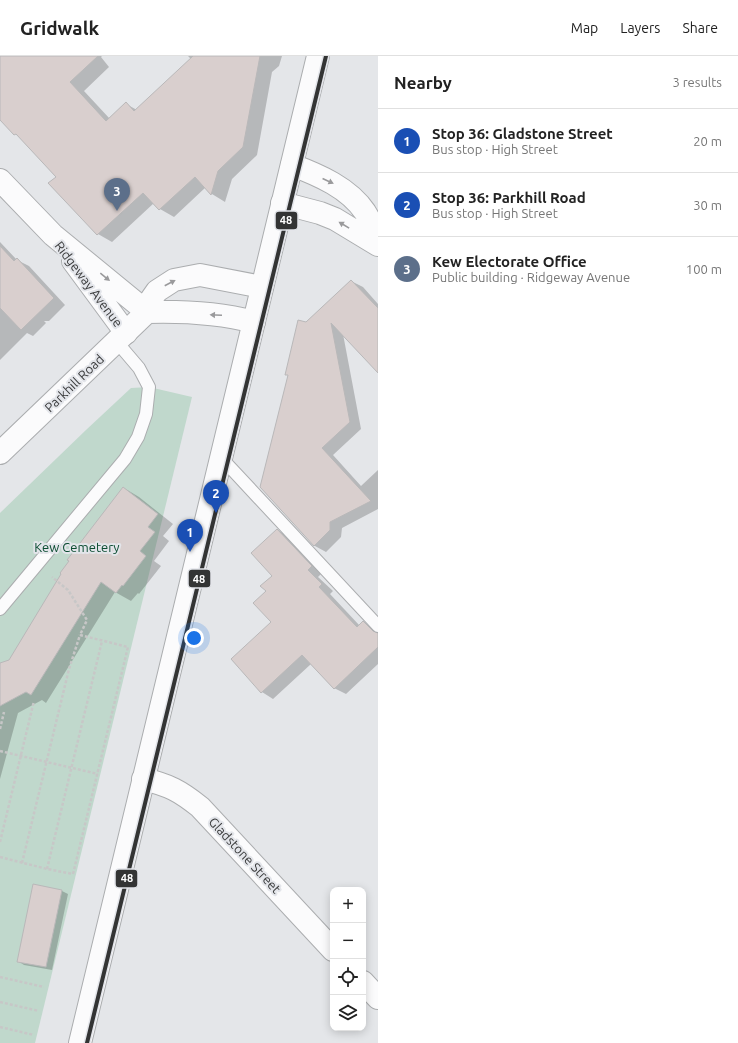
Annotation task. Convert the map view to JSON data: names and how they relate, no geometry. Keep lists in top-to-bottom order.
{
  "streets": {
    "street": ["Ridgeway Avenue", "Parkhill Road", "Gladstone Street"]
  },
  "crossings": [
    ["Ridgeway Avenue", "Parkhill Road"]
  ],
  "parks": ["Kew Cemetery"],
  "lines": ["transit line 48"],
  "page": {
    "header": "Gridwalk",
    "nav": ["Map", "Layers", "Share"],
    "heading": ["Nearby", "3 results"],
    "list": [
      {
        "mark": "1",
        "name": "Stop 36: Gladstone Street",
        "note": "Bus stop · High Street",
        "value": "20 m"
      },
      {
        "mark": "2",
        "name": "Stop 36: Parkhill Road",
        "note": "Bus stop · High Street",
        "value": "30 m"
      },
      {
        "mark": "3",
        "name": "Kew Electorate Office",
        "note": "Public building · Ridgeway Avenue",
        "value": "100 m"
      }
    ],
    "pins": ["3", "2", "1"],
    "map_buttons": ["+", "−"]
  }
}
